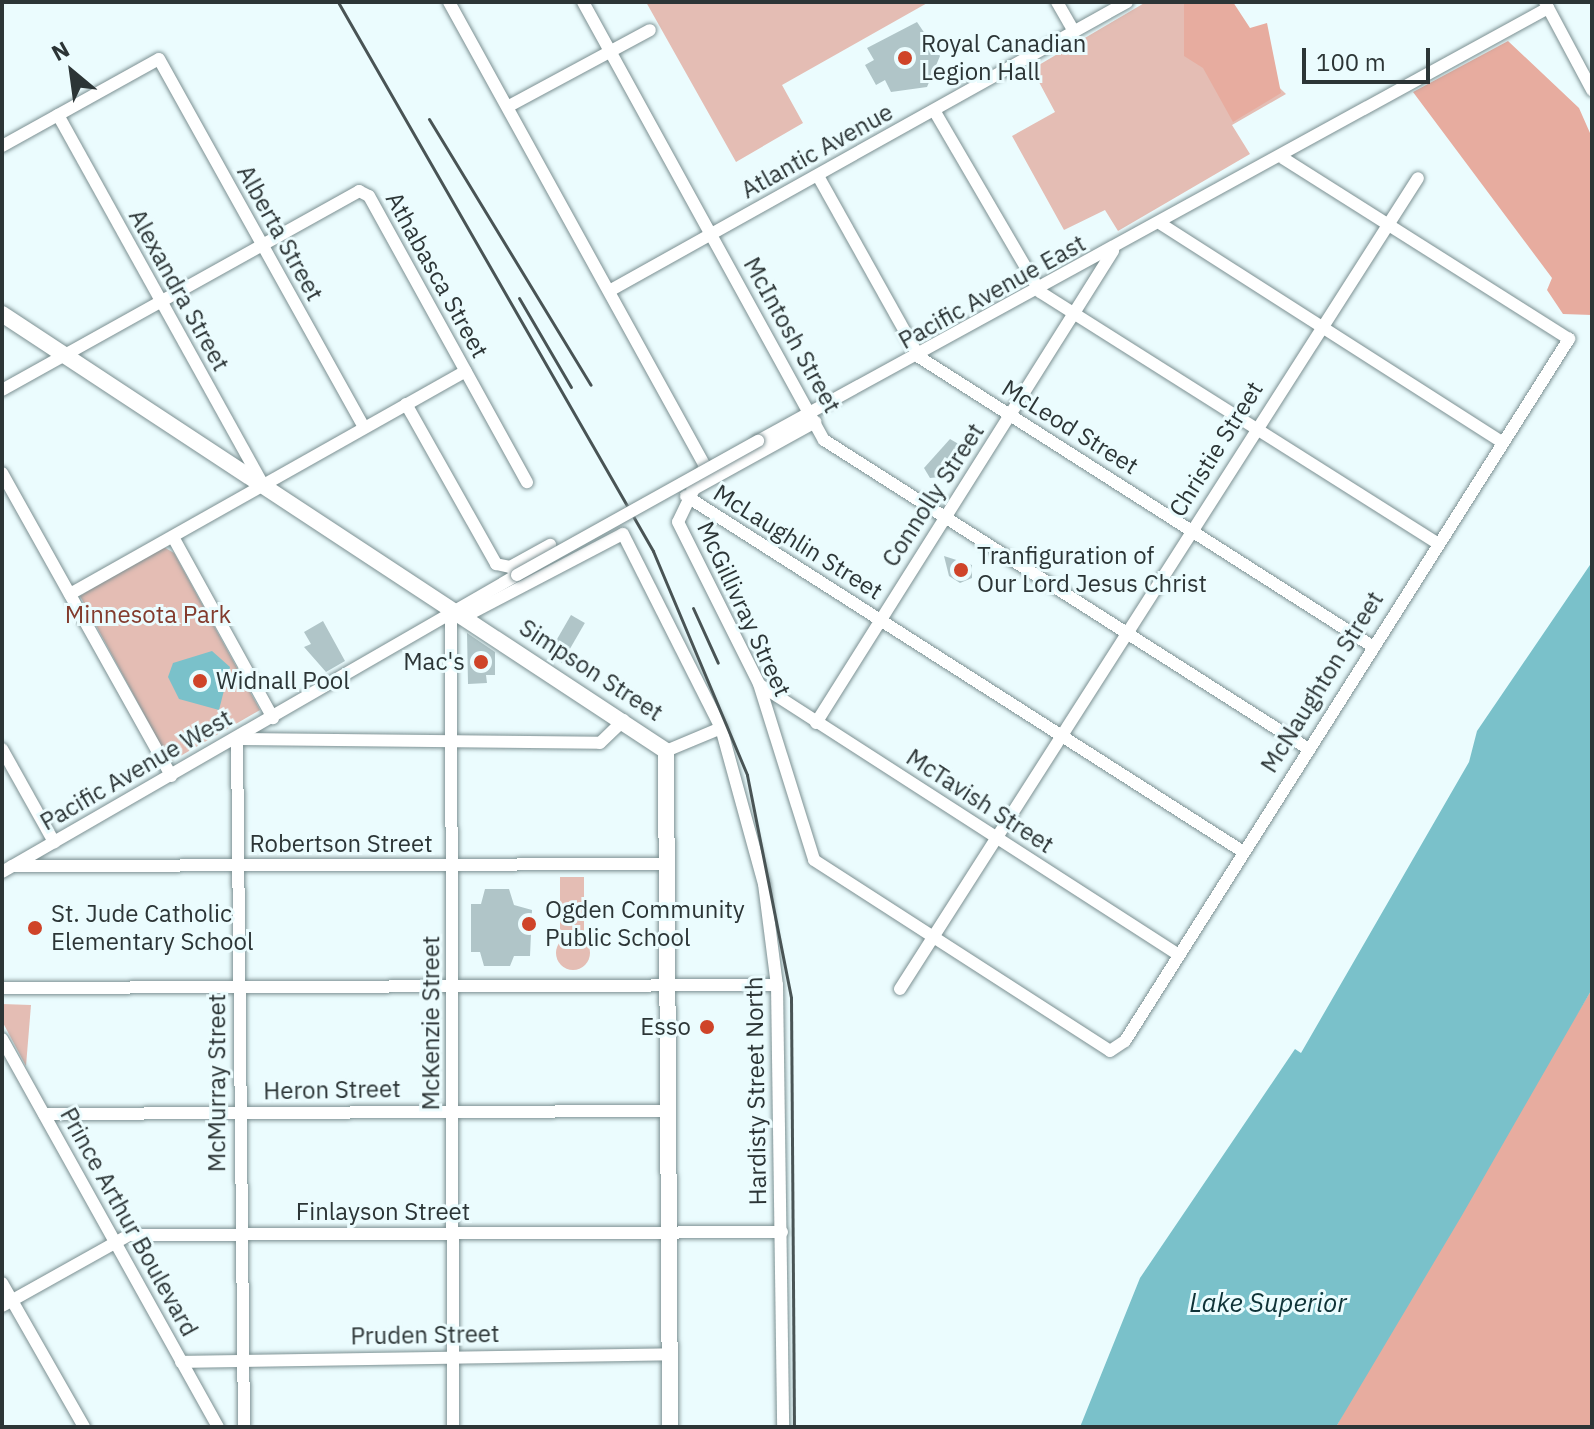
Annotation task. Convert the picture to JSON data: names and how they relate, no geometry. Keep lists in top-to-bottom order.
{
  "streets": {
    "main road": ["Simpson Street"],
    "street": [
      "Atlantic Avenue",
      "Alberta Street",
      "Athabasca Street",
      "Alexandra Street",
      "Pacific Avenue East",
      "McIntosh Street",
      "McLeod Street",
      "Christie Street",
      "Connolly Street",
      "McLaughlin Street",
      "McGillivray Street",
      "McNaughton Street",
      "Pacific Avenue West",
      "McTavish Street",
      "Robertson Street",
      "McKenzie Street",
      "McMurray Street",
      "Heron Street",
      "Hardisty Street North",
      "Finlayson Street",
      "Prince Arthur Boulevard",
      "Pruden Street"
    ]
  },
  "crossings": [
    ["Atlantic Avenue", "McIntosh Street"],
    ["Atlantic Avenue", "McLeod Street"],
    ["Atlantic Avenue", "McLaughlin Street"],
    ["Alberta Street", "Athabasca Street"],
    ["Alberta Street", "Alexandra Street"],
    ["Alexandra Street", "Simpson Street"],
    ["Pacific Avenue East", "McIntosh Street"],
    ["Pacific Avenue East", "McLeod Street"],
    ["Pacific Avenue East", "Connolly Street"],
    ["Pacific Avenue East", "Simpson Street"],
    ["Pacific Avenue East", "Pacific Avenue West"],
    ["Pacific Avenue East", "McKenzie Street"],
    ["Pacific Avenue East", "Hardisty Street North"],
    ["McIntosh Street", "Christie Street"],
    ["McIntosh Street", "Connolly Street"],
    ["McIntosh Street", "McNaughton Street"],
    ["McLeod Street", "Christie Street"],
    ["McLeod Street", "Connolly Street"],
    ["McLeod Street", "McNaughton Street"],
    ["Christie Street", "McLaughlin Street"],
    ["Christie Street", "McGillivray Street"],
    ["Christie Street", "McNaughton Street"],
    ["Christie Street", "McTavish Street"],
    ["Connolly Street", "McLaughlin Street"],
    ["Connolly Street", "McTavish Street"],
    ["McLaughlin Street", "McGillivray Street"],
    ["McLaughlin Street", "McNaughton Street"],
    ["McGillivray Street", "McNaughton Street"],
    ["McGillivray Street", "McTavish Street"],
    ["Simpson Street", "Pacific Avenue West"],
    ["Simpson Street", "Robertson Street"],
    ["Simpson Street", "McKenzie Street"],
    ["Simpson Street", "Heron Street"],
    ["Simpson Street", "Hardisty Street North"],
    ["Simpson Street", "Finlayson Street"],
    ["Simpson Street", "Pruden Street"],
    ["McNaughton Street", "McTavish Street"],
    ["Pacific Avenue West", "Robertson Street"],
    ["Pacific Avenue West", "McKenzie Street"],
    ["Pacific Avenue West", "McMurray Street"],
    ["Pacific Avenue West", "Hardisty Street North"],
    ["Robertson Street", "McKenzie Street"],
    ["Robertson Street", "McMurray Street"],
    ["McKenzie Street", "Heron Street"],
    ["McKenzie Street", "Hardisty Street North"],
    ["McKenzie Street", "Finlayson Street"],
    ["McKenzie Street", "Pruden Street"],
    ["McMurray Street", "Heron Street"],
    ["McMurray Street", "Finlayson Street"],
    ["McMurray Street", "Pruden Street"],
    ["Heron Street", "Prince Arthur Boulevard"],
    ["Hardisty Street North", "Finlayson Street"],
    ["Finlayson Street", "Prince Arthur Boulevard"],
    ["Prince Arthur Boulevard", "Pruden Street"]
  ],
  "water": ["Lake Superior"],
  "parks": ["Minnesota Park"],
  "places": [
    "Royal Canadian Legion Hall",
    "Tranfiguration of Our Lord Jesus Christ",
    "Mac's",
    "Widnall Pool",
    "Ogden Community Public School",
    "St. Jude Catholic Elementary School",
    "Esso"
  ],
  "scale_bar": "100 m",
  "north": "top left"
}
